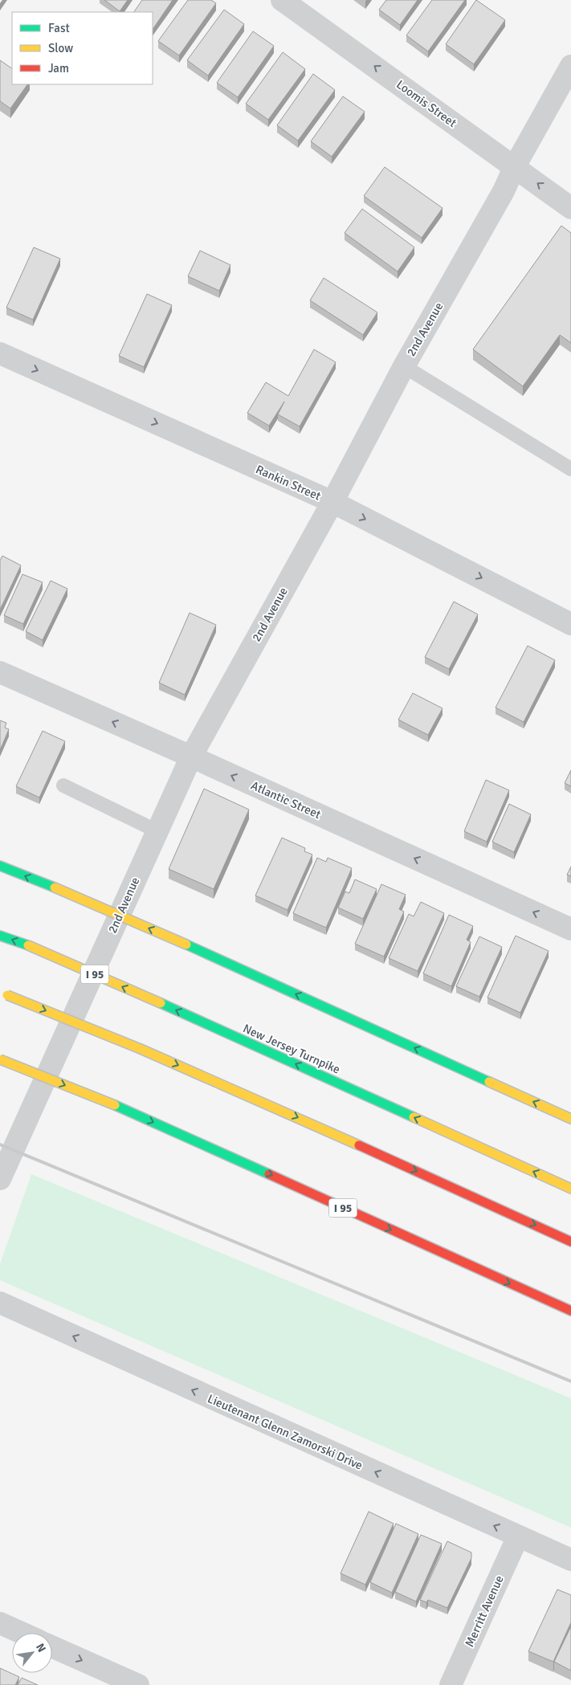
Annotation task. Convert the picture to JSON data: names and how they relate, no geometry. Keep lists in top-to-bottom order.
{
  "streets": {
    "highway": ["I 95", "New Jersey Turnpike"],
    "street": [
      "Loomis Street",
      "2nd Avenue",
      "Rankin Street",
      "Atlantic Street",
      "Lieutenant Glenn Zamorski Drive",
      "Merritt Avenue"
    ]
  },
  "crossings": [
    ["Loomis Street", "2nd Avenue"],
    ["2nd Avenue", "Rankin Street"],
    ["2nd Avenue", "Atlantic Street"],
    ["Lieutenant Glenn Zamorski Drive", "Merritt Avenue"]
  ],
  "one_way": [
    "Loomis Street",
    "Rankin Street",
    "Atlantic Street",
    "Lieutenant Glenn Zamorski Drive"
  ],
  "legend": ["Fast", "Slow", "Jam"],
  "north": "top right"
}
